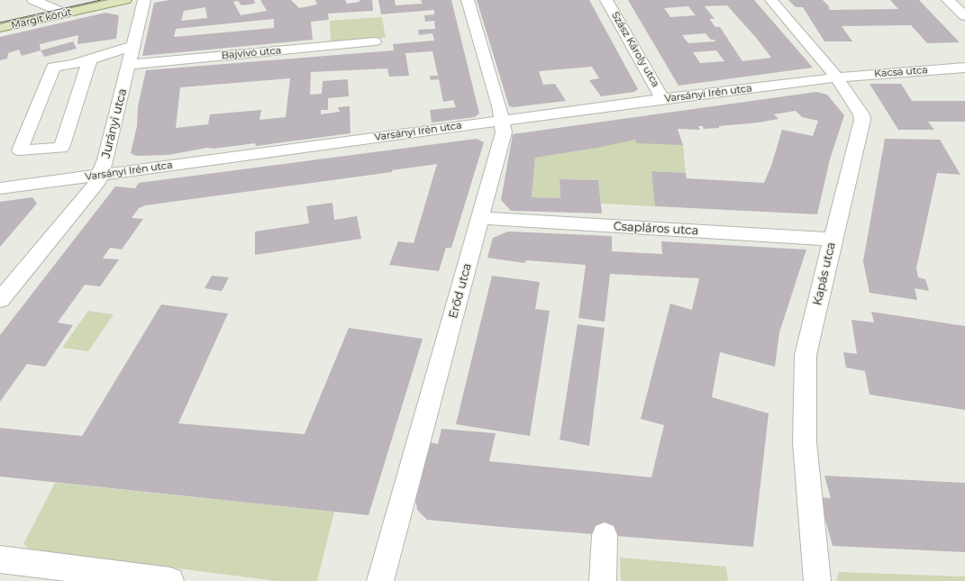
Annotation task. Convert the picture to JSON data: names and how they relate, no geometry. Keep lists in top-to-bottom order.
{
  "streets": {
    "main road": ["Margit körút"],
    "street": [
      "Szász Károly utca",
      "Bajvívó utca",
      "Kacsa utca",
      "Varsányi Irén utca",
      "Jurányi utca",
      "Csapláros utca",
      "Kapás utca",
      "Erőd utca"
    ]
  },
  "crossings": [
    ["Szász Károly utca", "Varsányi Irén utca"],
    ["Bajvívó utca", "Jurányi utca"],
    ["Kacsa utca", "Varsányi Irén utca"],
    ["Kacsa utca", "Kapás utca"],
    ["Varsányi Irén utca", "Jurányi utca"],
    ["Varsányi Irén utca", "Kapás utca"],
    ["Varsányi Irén utca", "Erőd utca"],
    ["Csapláros utca", "Kapás utca"],
    ["Csapláros utca", "Erőd utca"]
  ]
}
